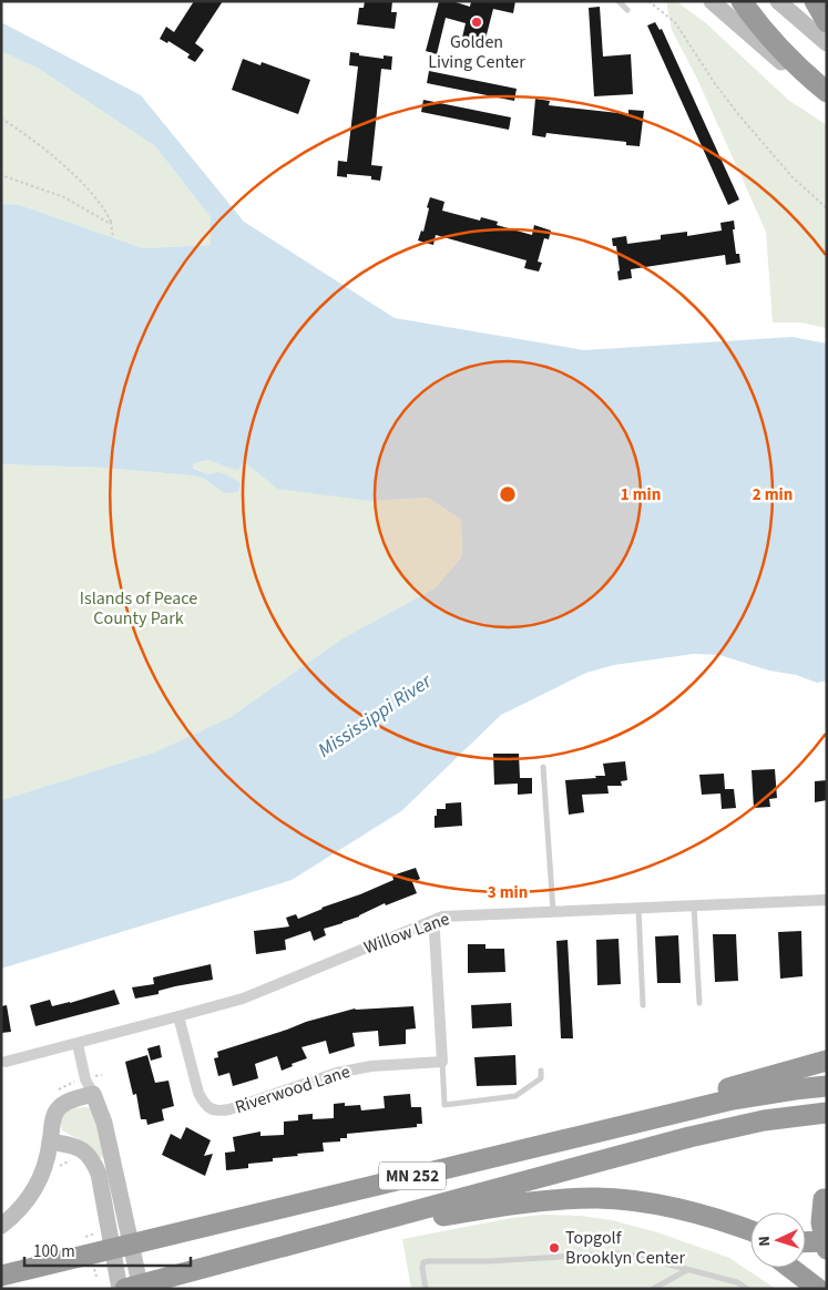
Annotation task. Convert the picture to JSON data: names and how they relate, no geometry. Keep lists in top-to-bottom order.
{
  "streets": {
    "highway": ["MN 252"],
    "street": ["Willow Lane", "Riverwood Lane"]
  },
  "crossings": [
    ["Willow Lane", "Riverwood Lane"]
  ],
  "water": ["Mississippi River"],
  "parks": ["Islands of Peace County Park"],
  "places": ["Golden Living Center", "Topgolf Brooklyn Center"],
  "scale_bar": "100 m",
  "north": "left",
  "rings": ["1 min", "2 min", "3 min"]
}
